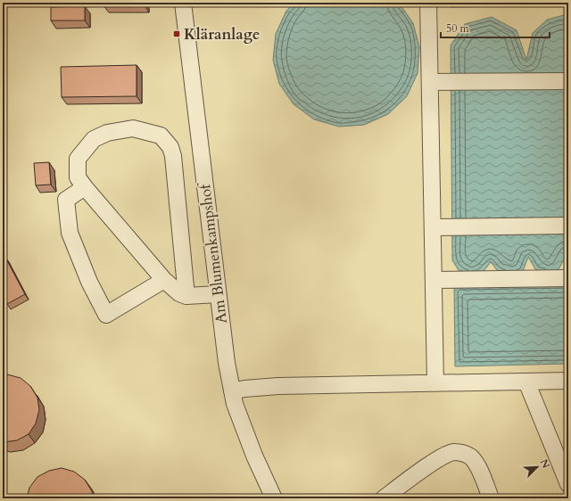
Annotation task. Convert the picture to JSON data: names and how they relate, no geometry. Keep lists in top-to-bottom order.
{
  "streets": {
    "street": ["Am Blumenkampshof"]
  },
  "places": {
    "transit": ["Kläranlage"]
  },
  "scale_bar": "50 m",
  "north": "top right"
}
